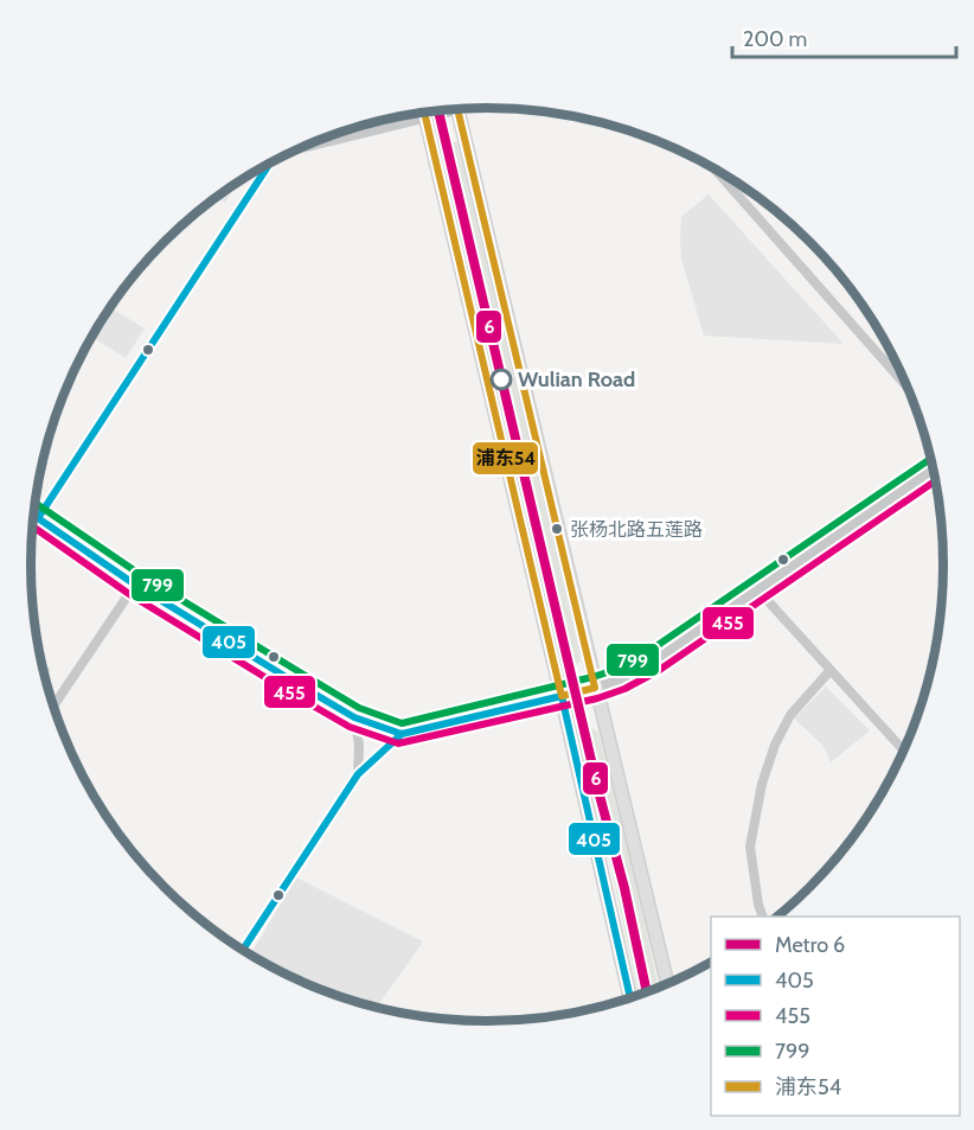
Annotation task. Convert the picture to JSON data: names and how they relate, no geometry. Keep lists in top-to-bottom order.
{
  "places": ["Wulian Road", "张杨北路五莲路"],
  "lines": [
    "transit line 浦东54",
    "metro line 6",
    "transit line 405",
    "transit line 799",
    "transit line 455"
  ],
  "legend": [
    "Metro 6",
    "405",
    "455",
    "799",
    "浦东54"
  ],
  "scale_bar": "200 m"
}
